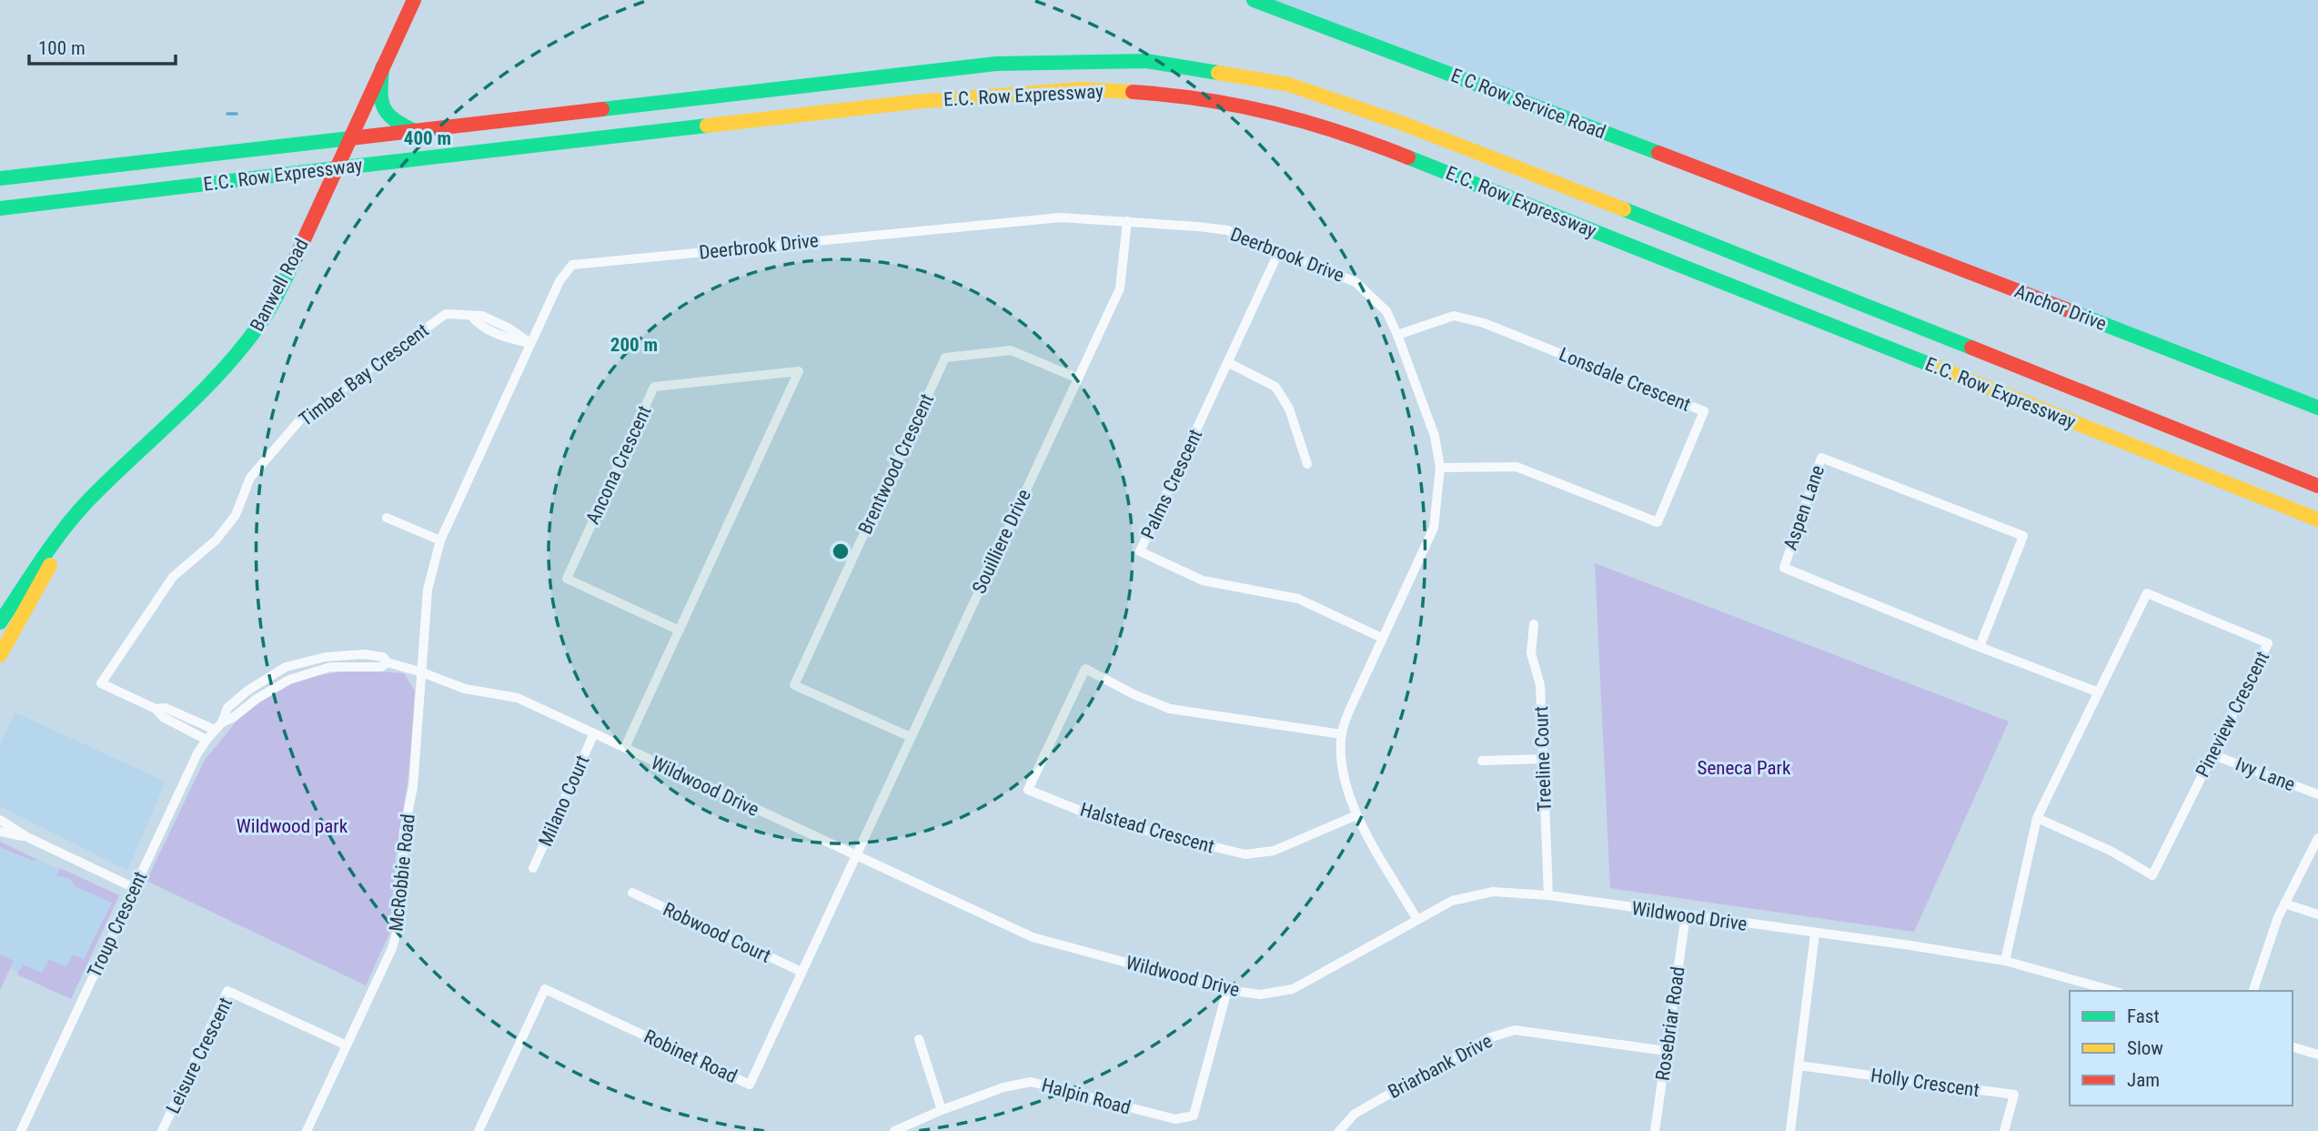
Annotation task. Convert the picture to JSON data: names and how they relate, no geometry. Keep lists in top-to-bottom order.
{
  "streets": {
    "main road": [
      "E.C. Row Expressway",
      "E C Row Service Road",
      "Banwell Road",
      "Anchor Drive"
    ],
    "street": [
      "Deerbrook Drive",
      "Timber Bay Crescent",
      "Lonsdale Crescent",
      "Brentwood Crescent",
      "Ancona Crescent",
      "Palms Crescent",
      "Aspen Lane",
      "Souilliere Drive",
      "Pineview Crescent",
      "Treeline Court",
      "Ivy Lane",
      "Wildwood Drive",
      "Milano Court",
      "Halstead Crescent",
      "McRobbie Road",
      "Troup Crescent",
      "Robwood Court",
      "Rosebriar Road",
      "Leisure Crescent",
      "Robinet Road",
      "Briarbank Drive",
      "Holly Crescent",
      "Halpin Road"
    ]
  },
  "crossings": [
    ["E.C. Row Expressway", "Banwell Road"],
    ["E C Row Service Road", "Anchor Drive"],
    ["Deerbrook Drive", "Timber Bay Crescent"],
    ["Deerbrook Drive", "Lonsdale Crescent"],
    ["Deerbrook Drive", "Palms Crescent"],
    ["Deerbrook Drive", "Souilliere Drive"],
    ["Deerbrook Drive", "Wildwood Drive"],
    ["Deerbrook Drive", "Halstead Crescent"],
    ["Timber Bay Crescent", "Troup Crescent"],
    ["Brentwood Crescent", "Souilliere Drive"],
    ["Ancona Crescent", "Wildwood Drive"],
    ["Aspen Lane", "Pineview Crescent"],
    ["Souilliere Drive", "Wildwood Drive"],
    ["Souilliere Drive", "Robinet Road"],
    ["Pineview Crescent", "Ivy Lane"],
    ["Pineview Crescent", "Wildwood Drive"],
    ["Treeline Court", "Wildwood Drive"],
    ["Wildwood Drive", "Milano Court"],
    ["Wildwood Drive", "McRobbie Road"],
    ["Wildwood Drive", "Troup Crescent"],
    ["Wildwood Drive", "Rosebriar Road"],
    ["Wildwood Drive", "Robinet Road"],
    ["Wildwood Drive", "Halpin Road"],
    ["McRobbie Road", "Leisure Crescent"],
    ["Robwood Court", "Robinet Road"],
    ["Rosebriar Road", "Briarbank Drive"]
  ],
  "parks": ["Seneca Park", "Wildwood park"],
  "legend": ["Fast", "Slow", "Jam"],
  "scale_bar": "100 m",
  "rings": ["400 m", "200 m"]
}
